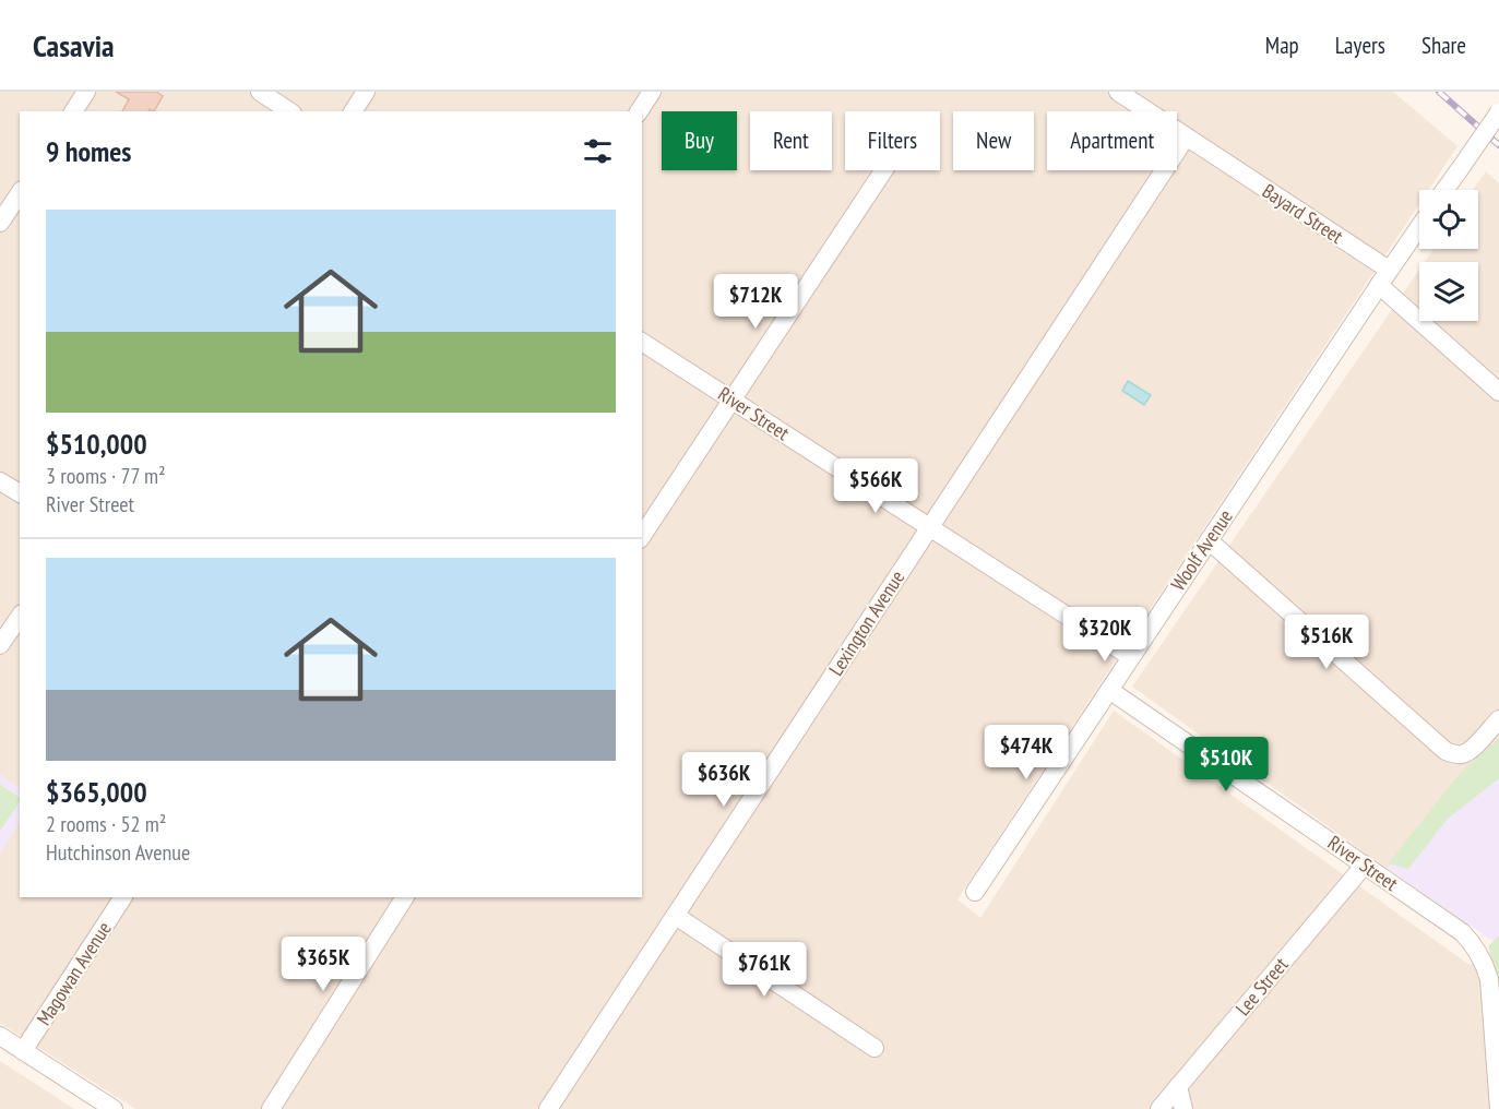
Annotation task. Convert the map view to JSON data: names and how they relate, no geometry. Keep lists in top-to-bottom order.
{
  "streets": {
    "street": [
      "Bayard Street",
      "River Street",
      "Woolf Avenue",
      "Lexington Avenue",
      "Magowan Avenue",
      "Lee Street"
    ]
  },
  "crossings": [
    ["Bayard Street", "Woolf Avenue"],
    ["Bayard Street", "Lexington Avenue"],
    ["River Street", "Woolf Avenue"],
    ["River Street", "Lexington Avenue"],
    ["River Street", "Lee Street"]
  ],
  "page": {
    "header": "Casavia",
    "nav": ["Map", "Layers", "Share"],
    "chip": [
      "Buy",
      "Rent",
      "Filters",
      "New",
      "Apartment"
    ],
    "heading": "9 homes",
    "list": [
      {
        "name": "$510,000",
        "note": "3 rooms · 77 m² · River Street"
      },
      {
        "name": "$365,000",
        "note": "2 rooms · 52 m² · Hutchinson Avenue"
      }
    ],
    "price": [
      "$712K",
      "$566K",
      "$320K",
      "$516K",
      "$474K",
      "$510K",
      "$636K",
      "$365K",
      "$761K"
    ]
  }
}
